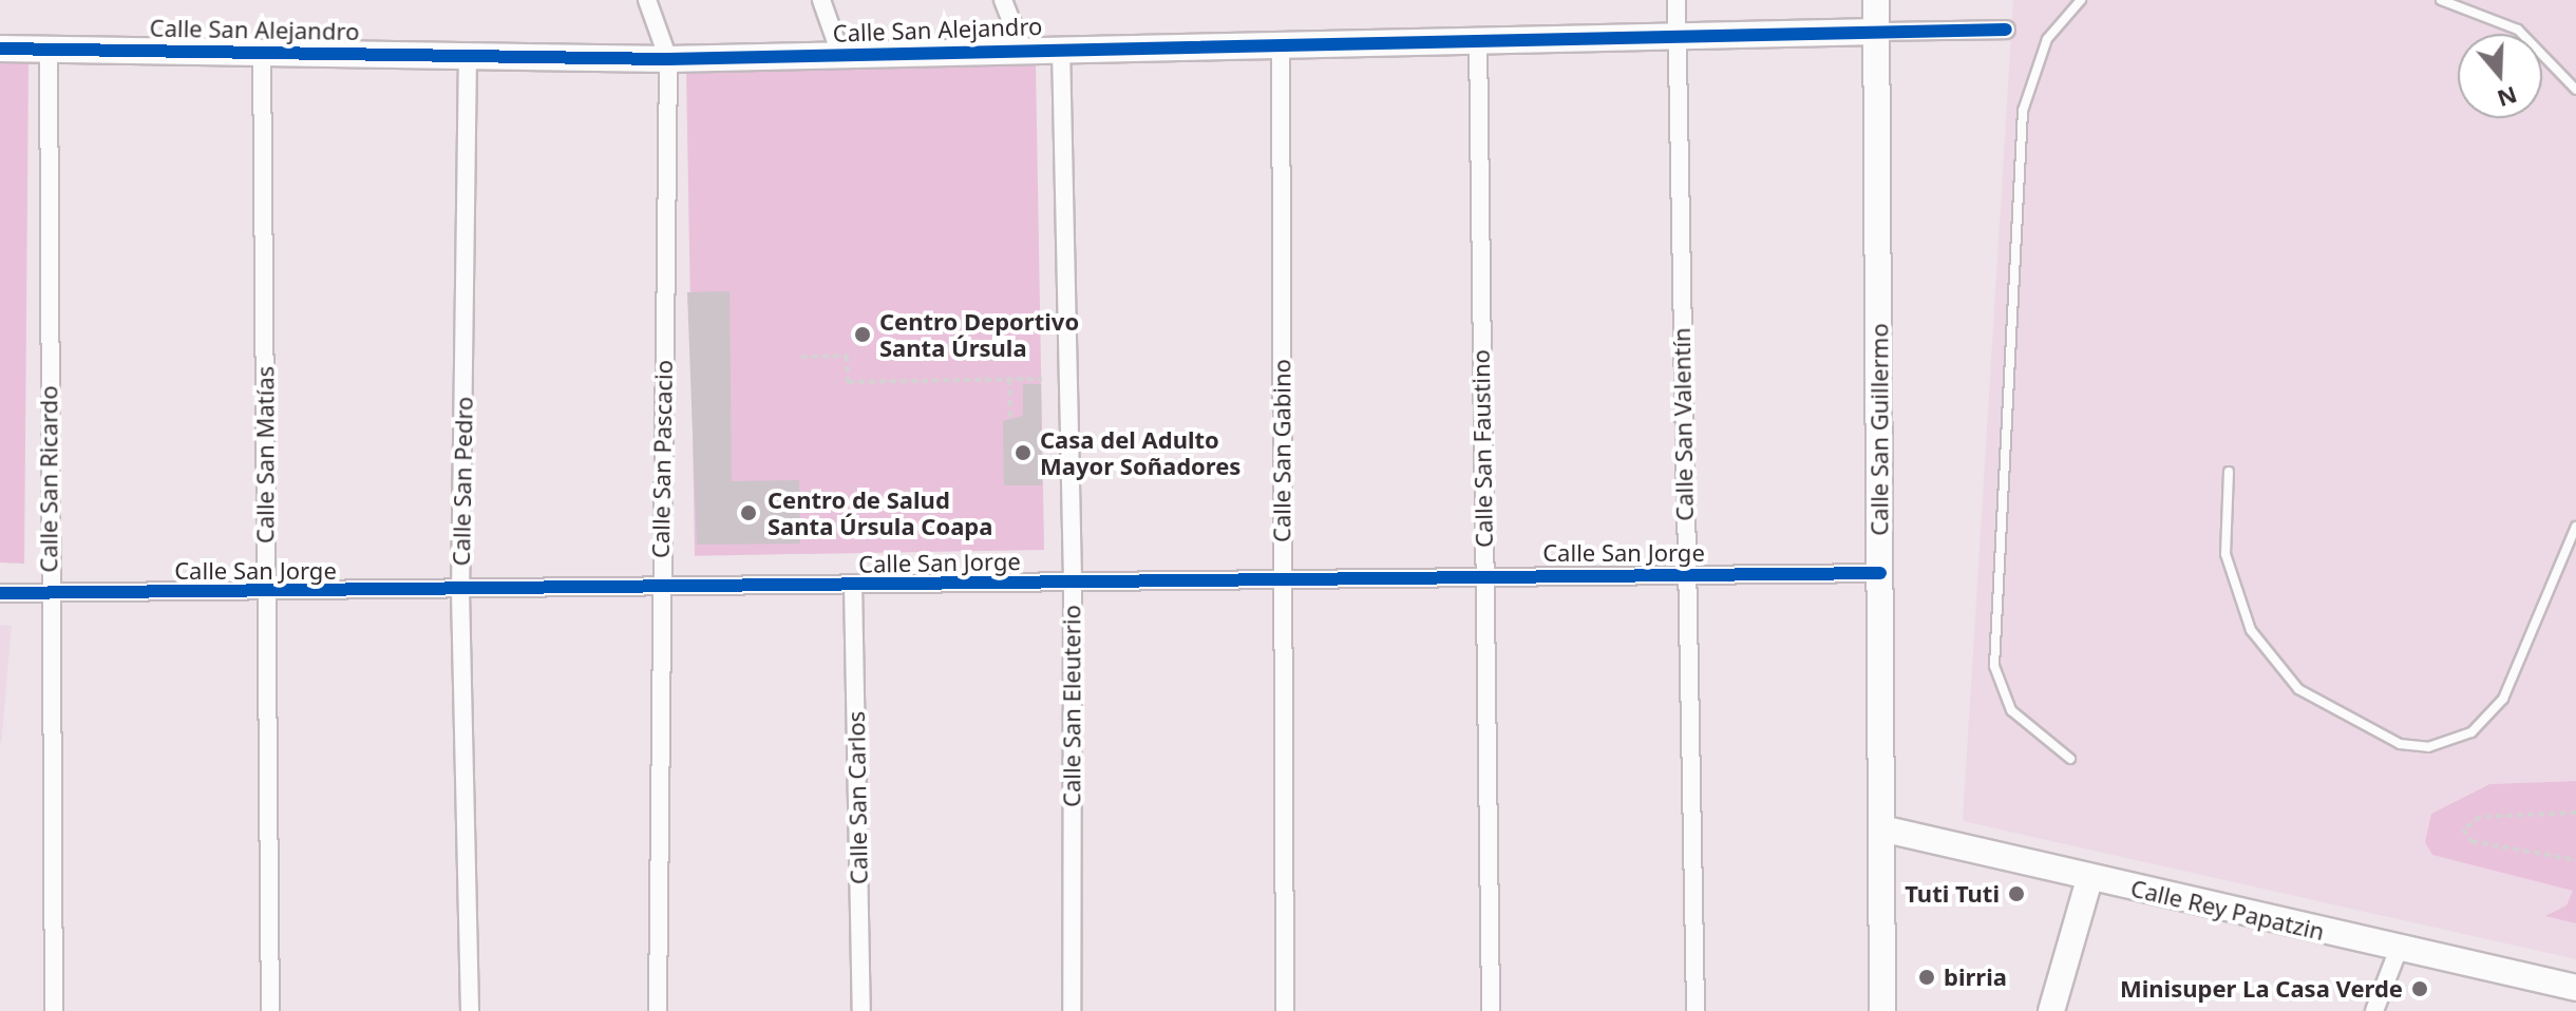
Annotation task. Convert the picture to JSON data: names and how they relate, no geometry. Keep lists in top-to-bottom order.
{
  "streets": {
    "street": [
      "Calle San Alejandro",
      "Calle San Valentín",
      "Calle San Guillermo",
      "Calle San Faustino",
      "Calle San Gabino",
      "Calle San Matías",
      "Calle San Pascacio",
      "Calle San Ricardo",
      "Calle San Pedro",
      "Calle San Jorge",
      "Calle San Eleuterio",
      "Calle San Carlos",
      "Calle Rey Papatzin"
    ]
  },
  "crossings": [
    ["Calle San Alejandro", "Calle San Valentín"],
    ["Calle San Alejandro", "Calle San Guillermo"],
    ["Calle San Alejandro", "Calle San Faustino"],
    ["Calle San Alejandro", "Calle San Gabino"],
    ["Calle San Alejandro", "Calle San Matías"],
    ["Calle San Alejandro", "Calle San Pascacio"],
    ["Calle San Alejandro", "Calle San Ricardo"],
    ["Calle San Alejandro", "Calle San Pedro"],
    ["Calle San Alejandro", "Calle San Eleuterio"],
    ["Calle San Valentín", "Calle San Jorge"],
    ["Calle San Guillermo", "Calle San Jorge"],
    ["Calle San Guillermo", "Calle Rey Papatzin"],
    ["Calle San Faustino", "Calle San Jorge"],
    ["Calle San Gabino", "Calle San Jorge"],
    ["Calle San Matías", "Calle San Jorge"],
    ["Calle San Pascacio", "Calle San Jorge"],
    ["Calle San Ricardo", "Calle San Jorge"],
    ["Calle San Pedro", "Calle San Jorge"],
    ["Calle San Jorge", "Calle San Eleuterio"],
    ["Calle San Jorge", "Calle San Carlos"]
  ],
  "places": [
    "Centro Deportivo Santa Úrsula",
    "Casa del Adulto Mayor Soñadores",
    "Centro de Salud Santa Úrsula Coapa",
    "Tuti Tuti",
    "birria",
    "Minisuper La Casa Verde"
  ],
  "north": "bottom"
}
